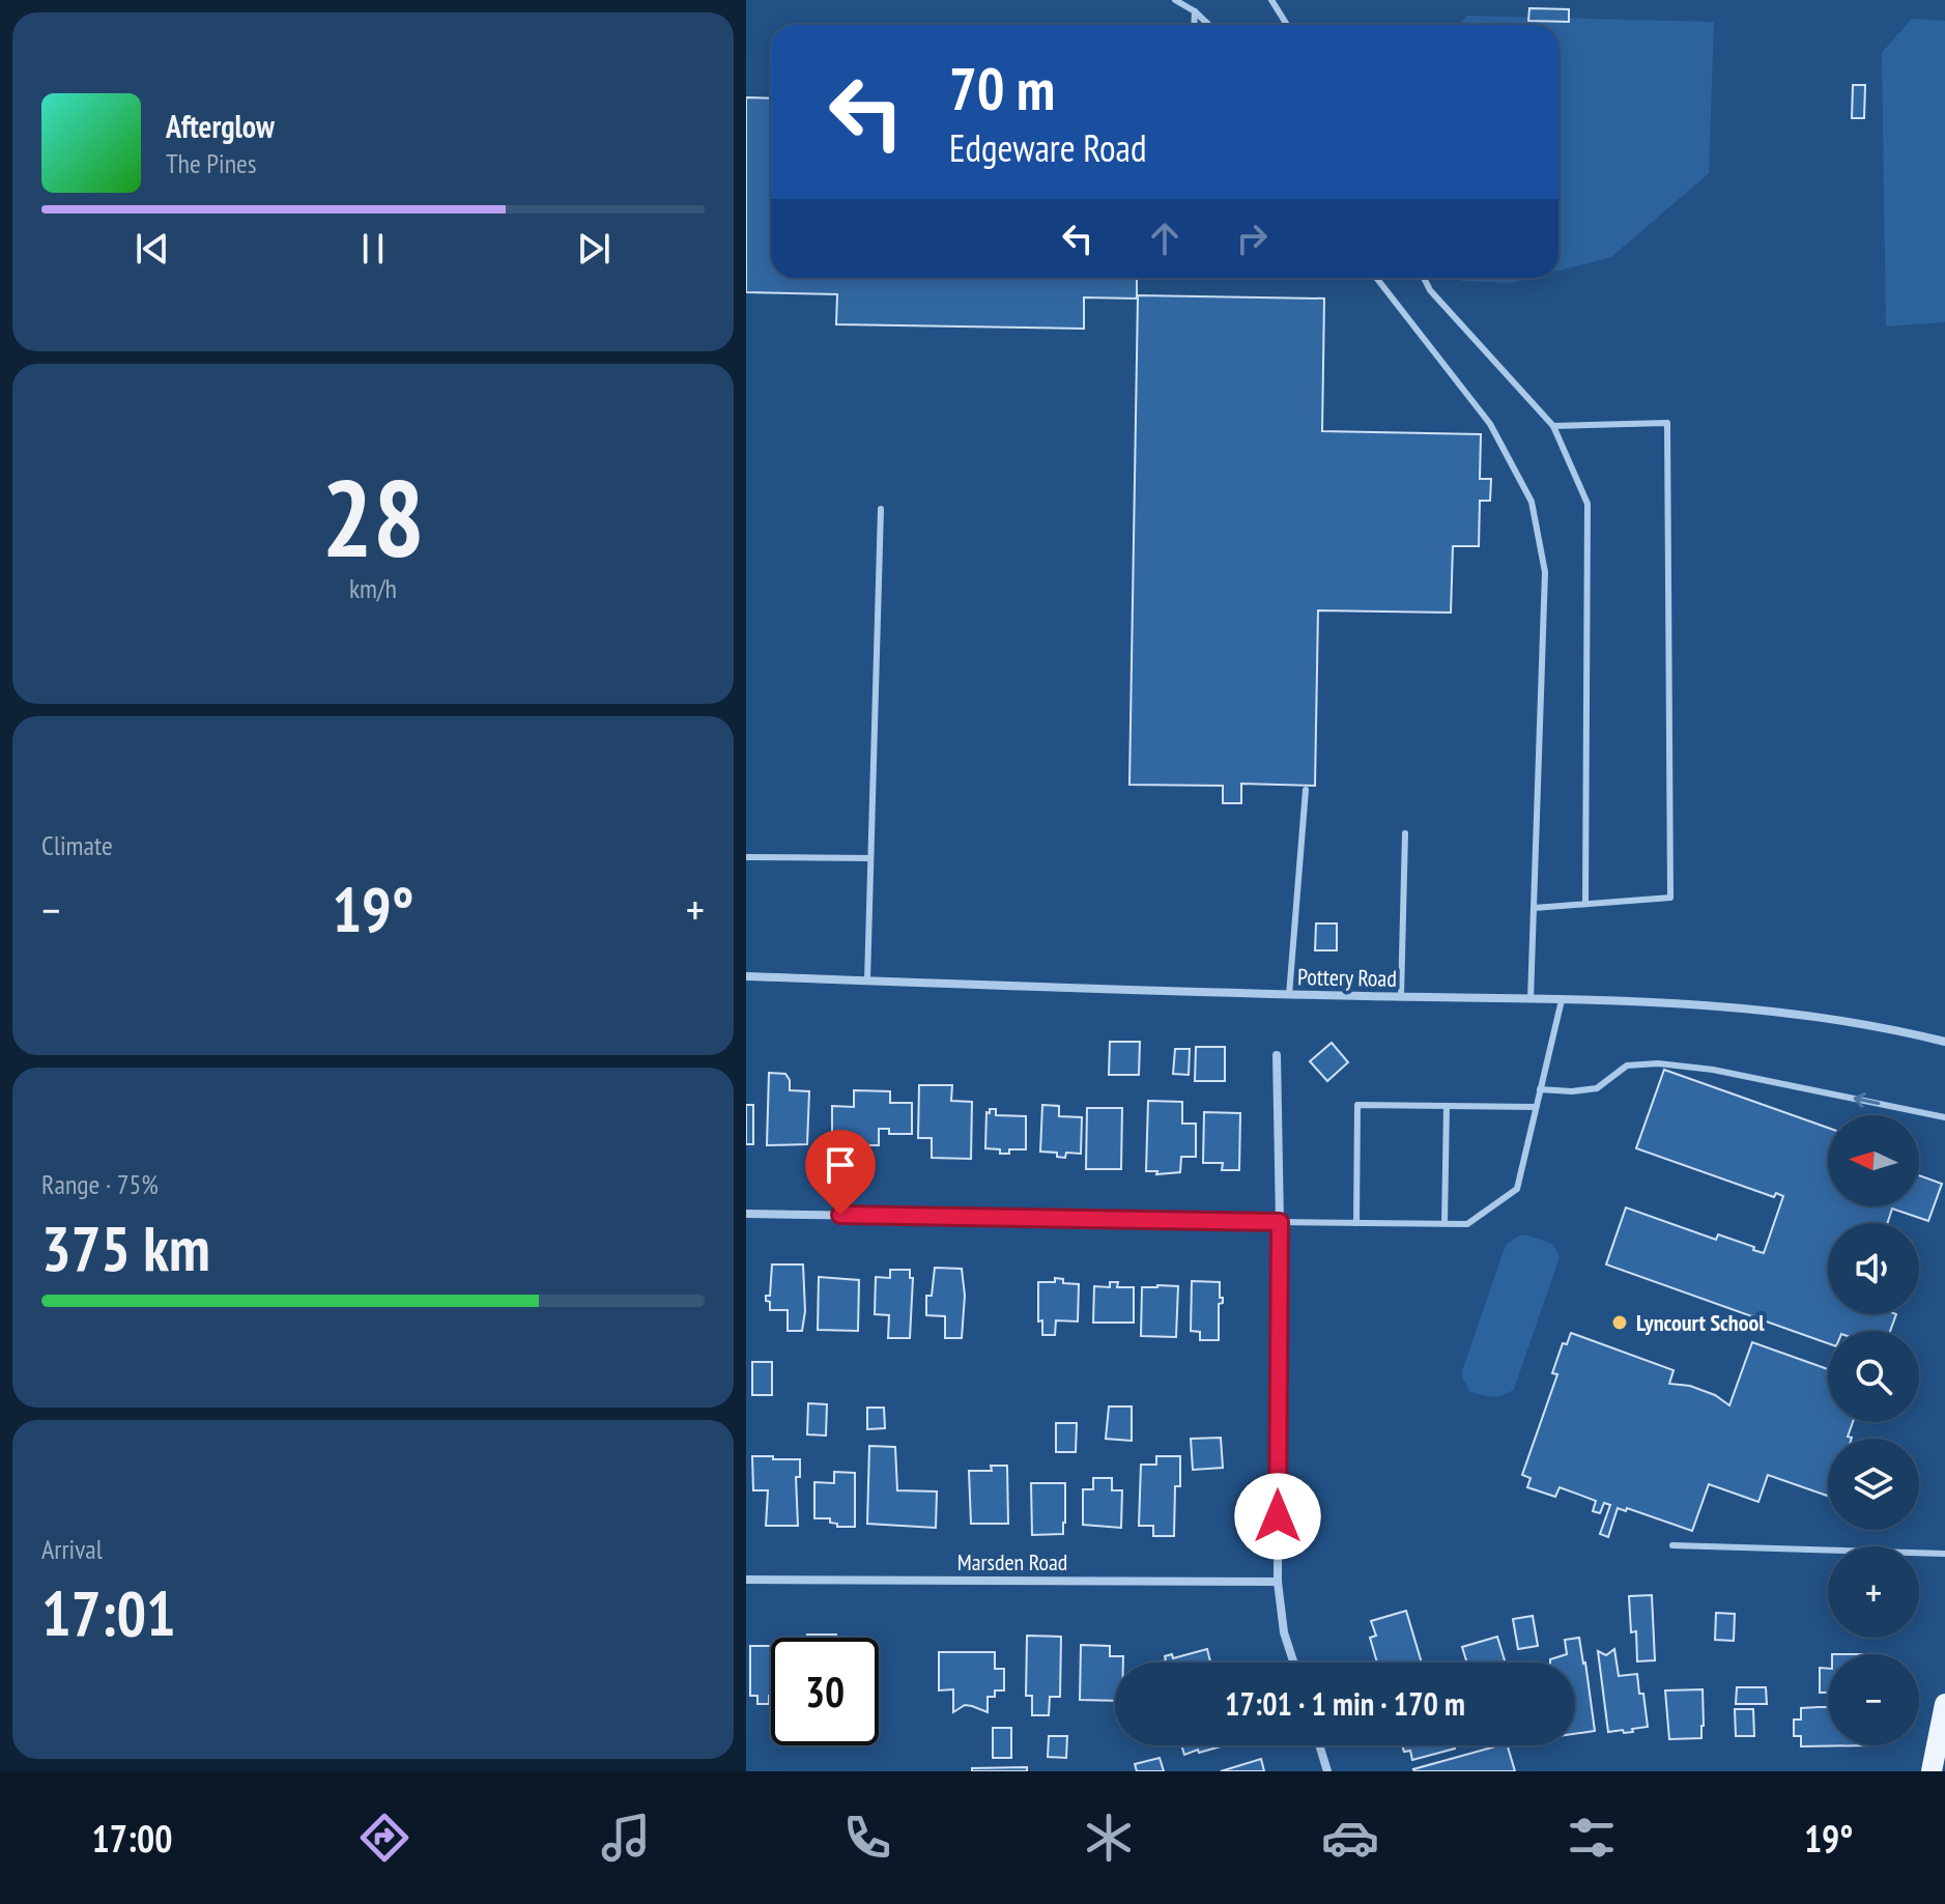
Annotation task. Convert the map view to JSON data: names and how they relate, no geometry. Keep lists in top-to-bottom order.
{
  "streets": {
    "street": ["Pottery Road", "Marsden Road"]
  },
  "places": ["Lyncourt School"],
  "north": "left",
  "page": {
    "turn": ["70 m", "Edgeware Road"],
    "song": ["Afterglow", "The Pines"],
    "tile": [
      ["28", "km/h"],
      "Climate",
      ["Range · 75%", "375 km"],
      ["Arrival", "17:01"]
    ],
    "heat": ["−", "19°", "+"],
    "map_buttons": ["+", "−"],
    "limit": "30",
    "trip": "17:01 · 1 min · 170 m",
    "tabs": ["17:00", "19°"]
  }
}
